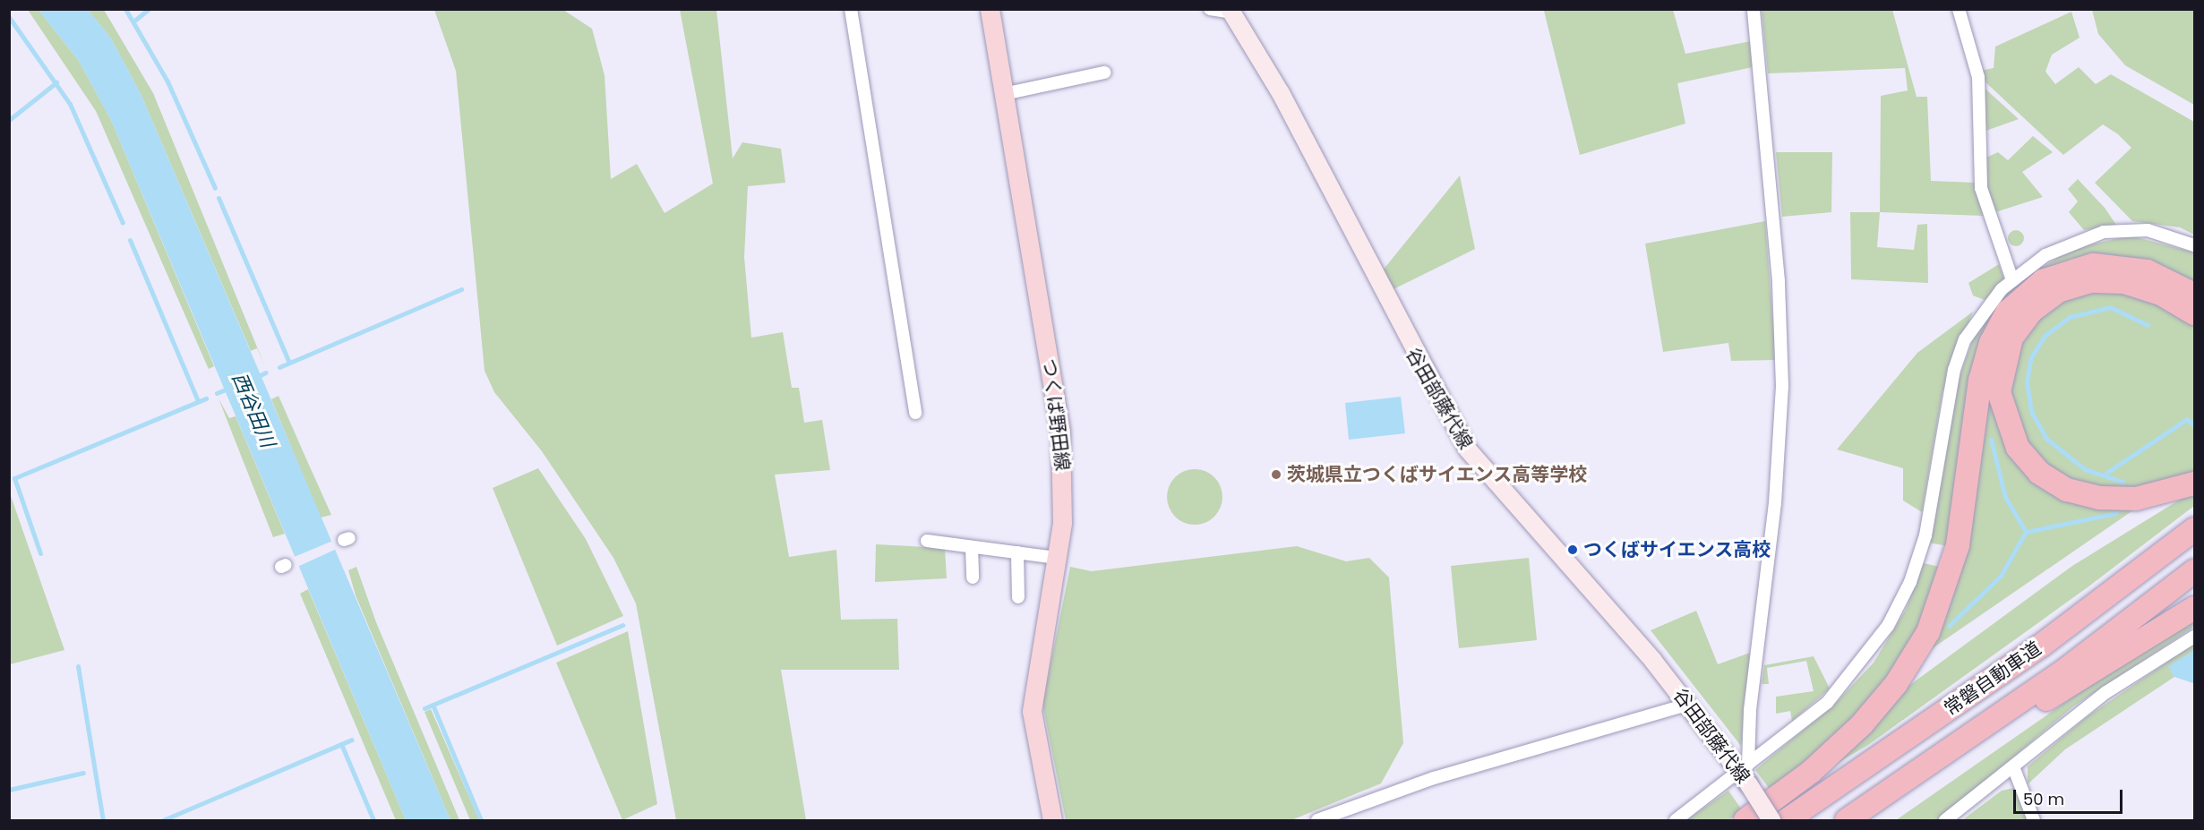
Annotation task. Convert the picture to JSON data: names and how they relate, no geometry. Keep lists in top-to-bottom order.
{
  "streets": {
    "highway": ["常磐自動車道"],
    "main road": ["谷田部藤代線", "つくば野田線"]
  },
  "water": ["西谷田川"],
  "places": ["茨城県立つくばサイエンス高等学校", "つくばサイエンス高校"],
  "scale_bar": "50 m"
}
